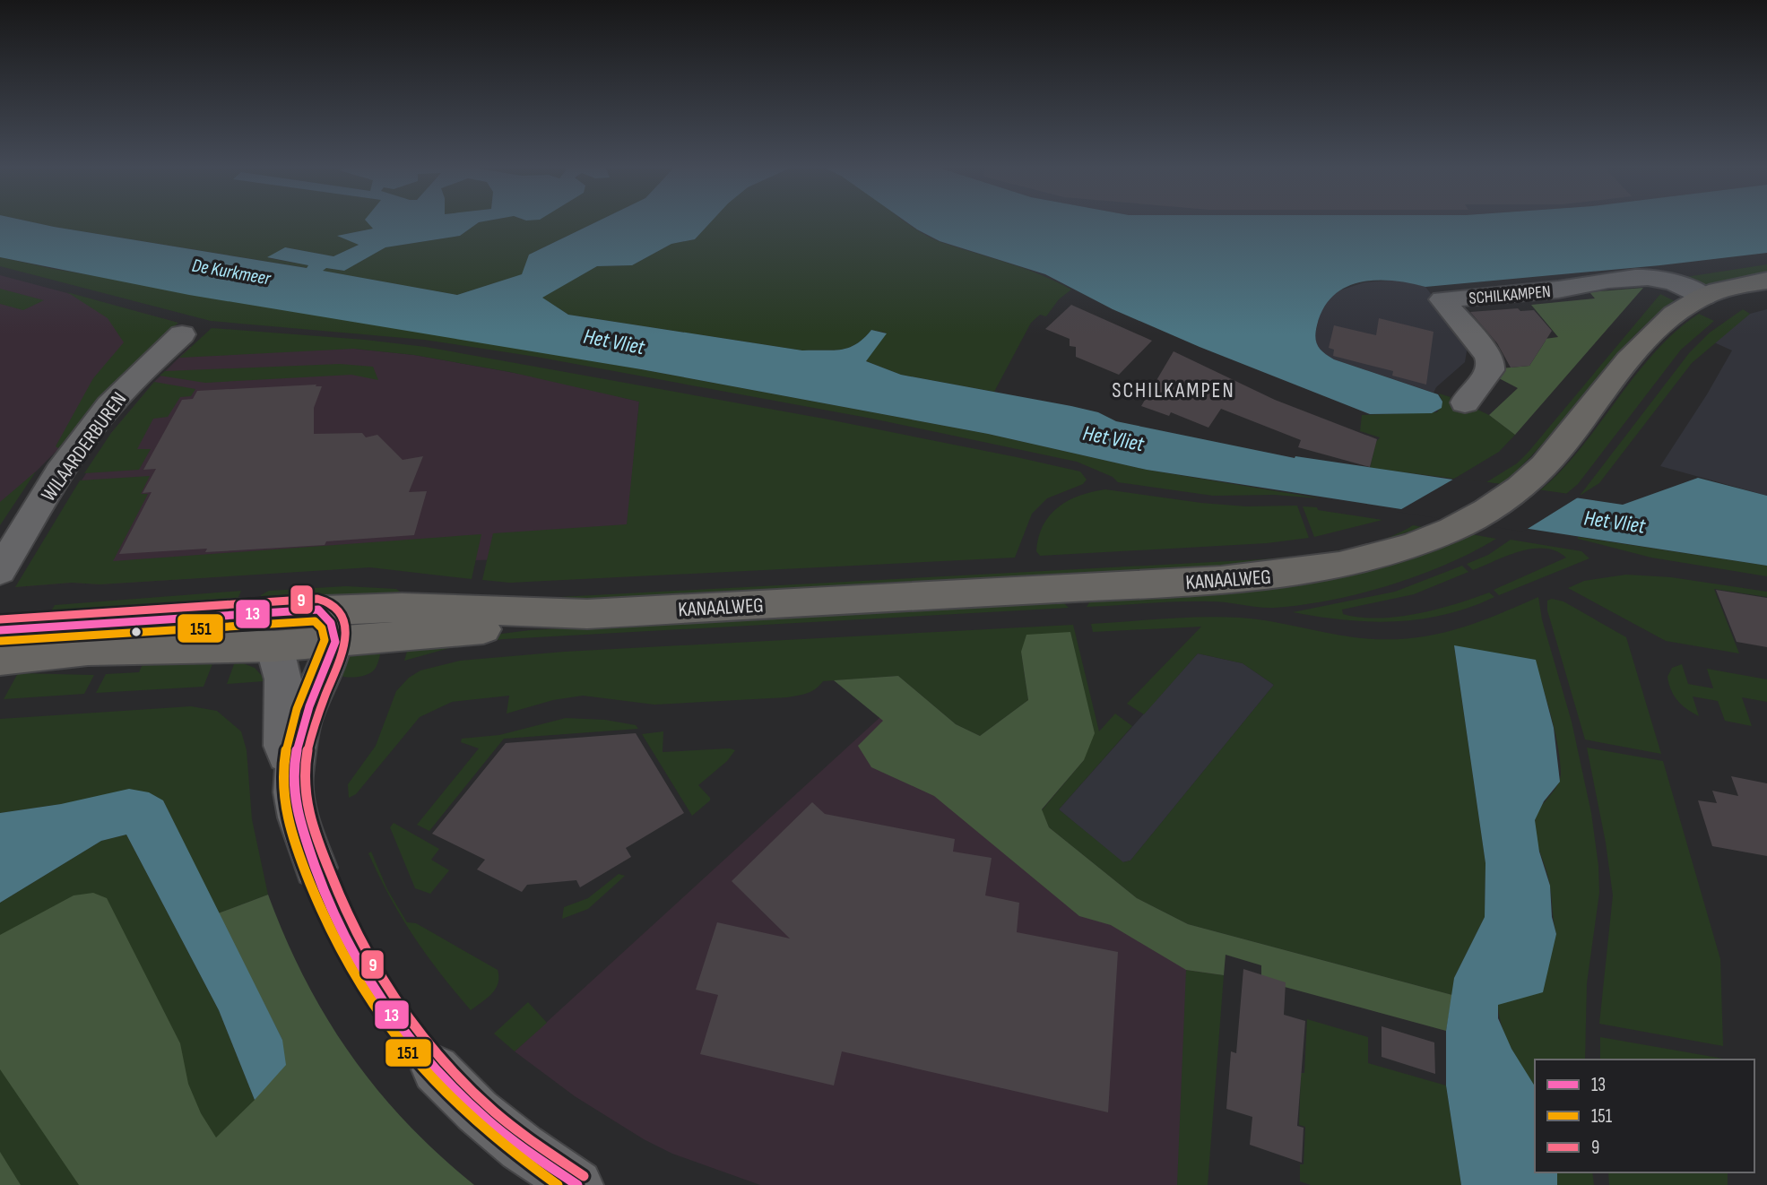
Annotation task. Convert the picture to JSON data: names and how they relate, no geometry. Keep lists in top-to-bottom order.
{
  "streets": {
    "main road": ["KANAALWEG"],
    "street": ["SCHILKAMPEN", "WILAARDERBUREN"]
  },
  "crossings": [
    ["SCHILKAMPEN", "KANAALWEG"]
  ],
  "districts": ["SCHILKAMPEN"],
  "water": ["De Kurkmeer", "Het Vliet"],
  "lines": ["transit line 9", "transit line 13", "transit line 151"],
  "legend": ["13", "151", "9"]
}
